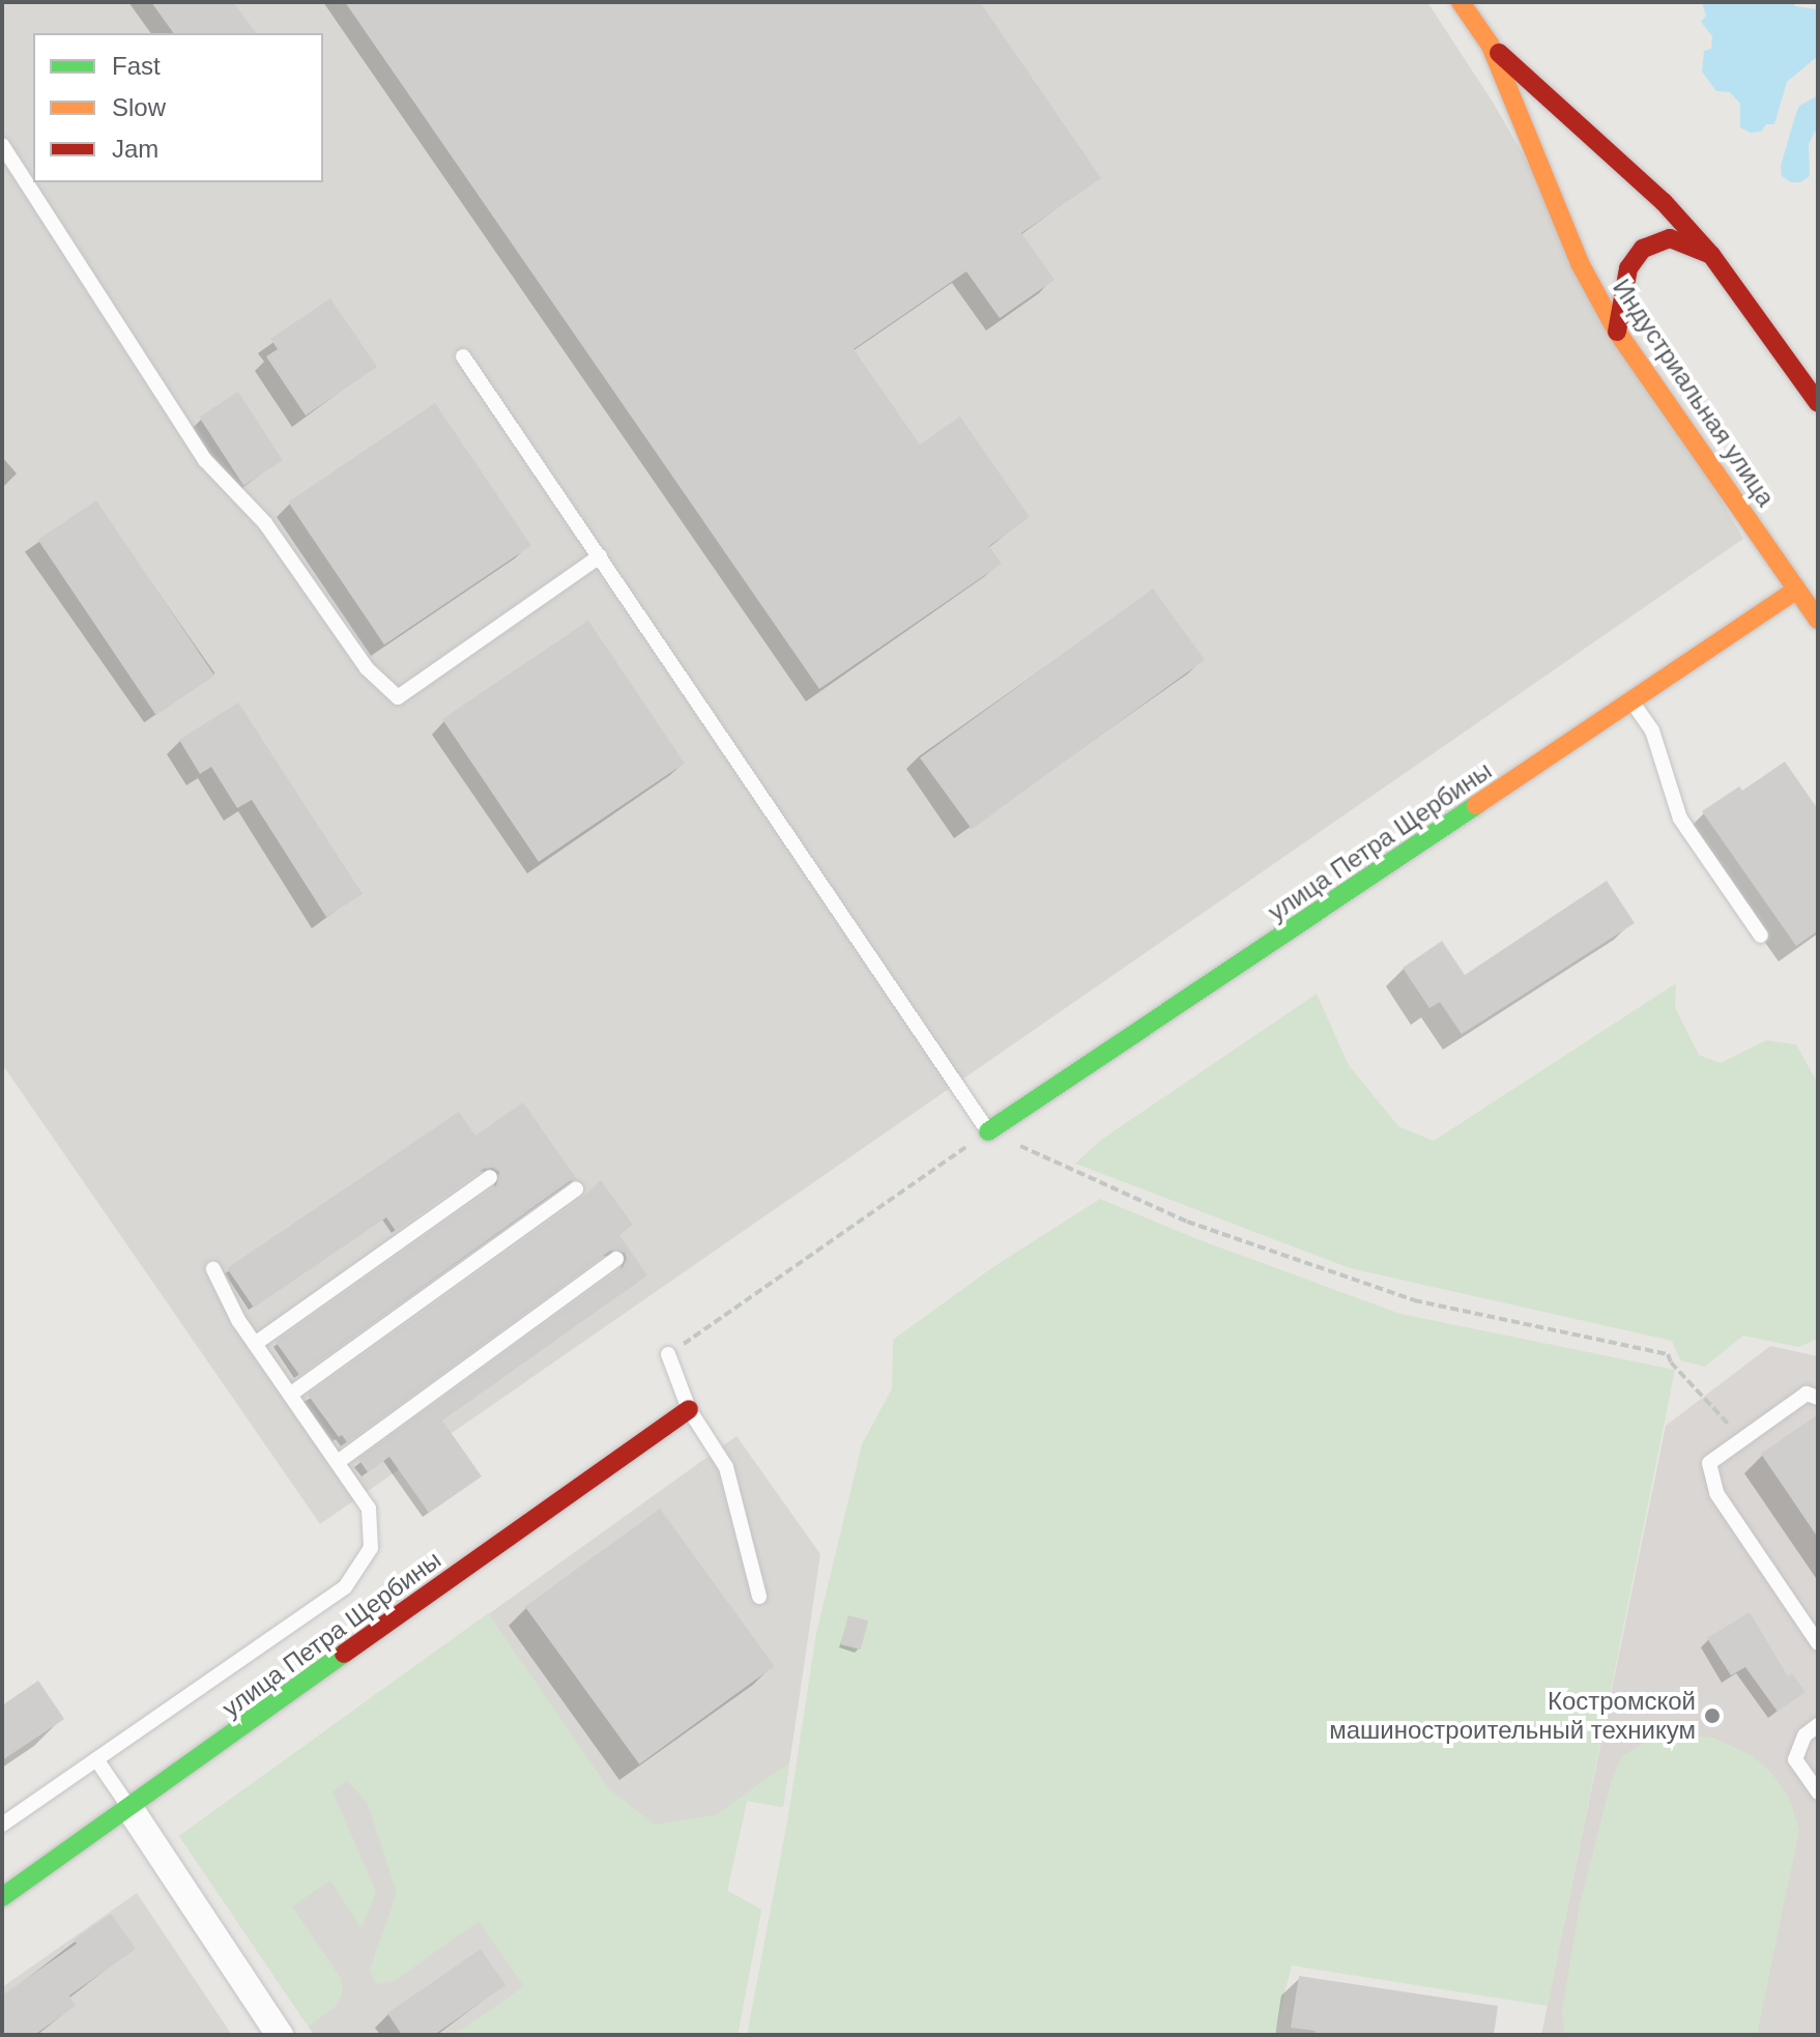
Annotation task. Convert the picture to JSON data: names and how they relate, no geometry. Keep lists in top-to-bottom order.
{
  "streets": {
    "main road": ["Индустриальная улица", "улица Петра Щербины"]
  },
  "crossings": [
    ["Индустриальная улица", "улица Петра Щербины"]
  ],
  "places": ["Костромской машиностроительный техникум"],
  "legend": ["Fast", "Slow", "Jam"]
}
